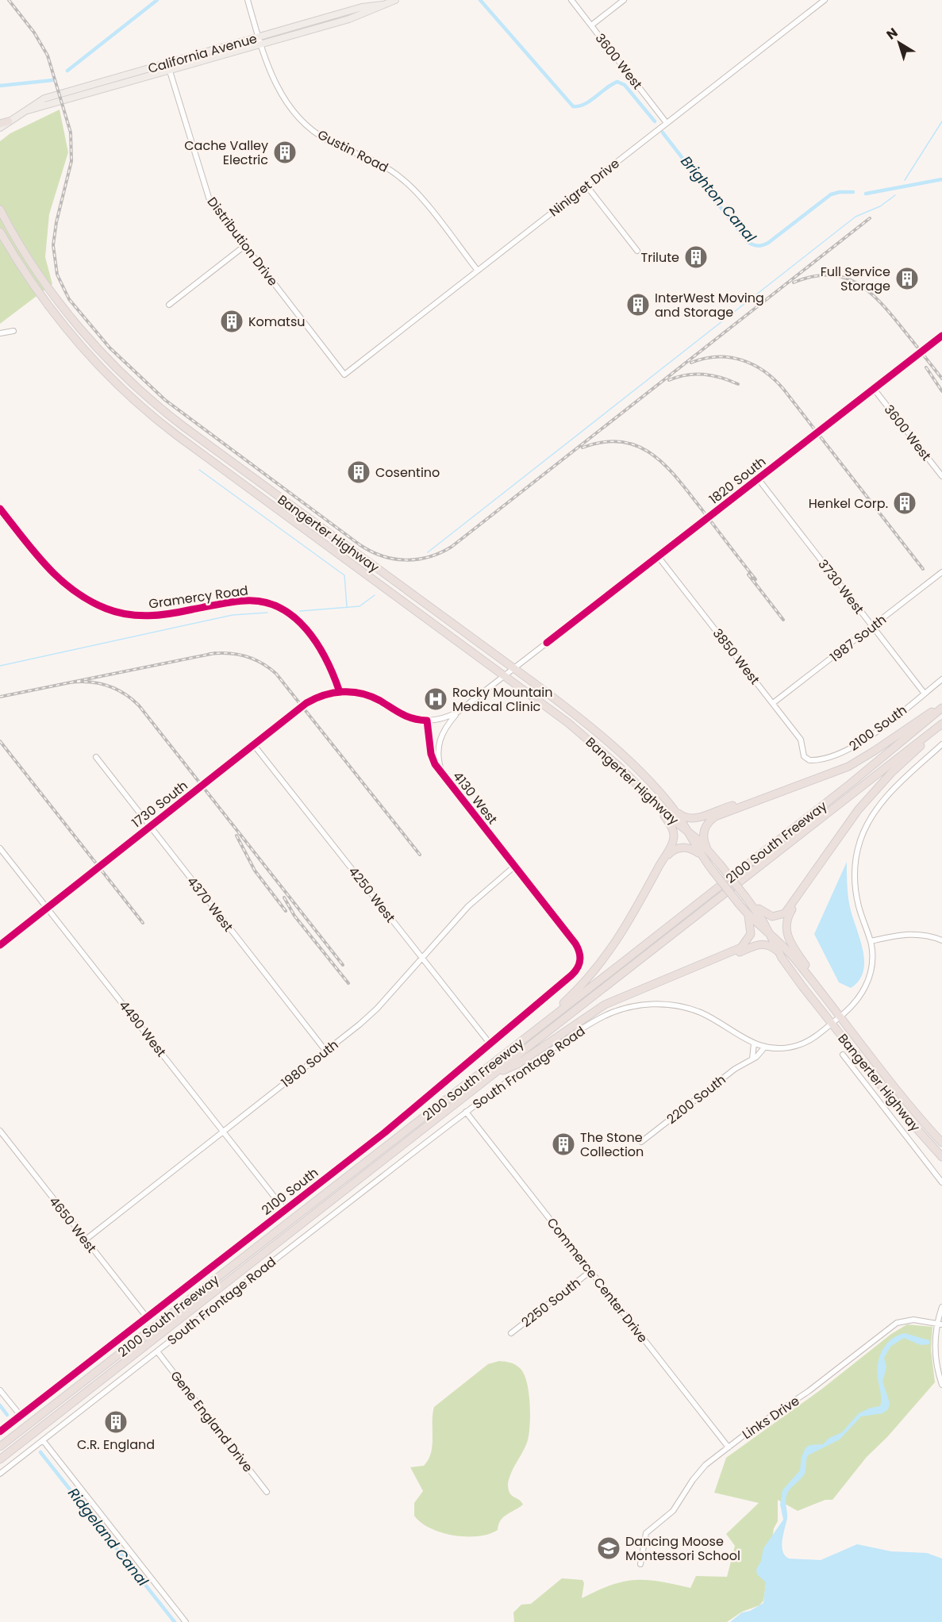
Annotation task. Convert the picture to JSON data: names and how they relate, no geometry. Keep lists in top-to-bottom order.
{
  "streets": {
    "highway": ["Bangerter Highway", "2100 South Freeway"],
    "main road": ["California Avenue"],
    "street": [
      "3600 West",
      "Gustin Road",
      "Ninigret Drive",
      "Distribution Drive",
      "1820 South",
      "3730 West",
      "Gramercy Road",
      "1987 South",
      "3850 West",
      "2100 South",
      "4130 West",
      "1730 South",
      "4250 West",
      "4370 West",
      "4490 West",
      "1980 South",
      "South Frontage Road",
      "2200 South",
      "4650 West",
      "Commerce Center Drive",
      "2250 South",
      "Links Drive",
      "Gene England Drive"
    ]
  },
  "crossings": [
    ["California Avenue", "Gustin Road"],
    ["California Avenue", "Distribution Drive"],
    ["3600 West", "Ninigret Drive"],
    ["3600 West", "1820 South"],
    ["Gustin Road", "Ninigret Drive"],
    ["Ninigret Drive", "Distribution Drive"],
    ["1820 South", "Bangerter Highway"],
    ["1820 South", "3730 West"],
    ["1820 South", "3850 West"],
    ["1820 South", "4130 West"],
    ["Bangerter Highway", "South Frontage Road"],
    ["3730 West", "1987 South"],
    ["3730 West", "2100 South"],
    ["Gramercy Road", "1730 South"],
    ["1987 South", "3850 West"],
    ["3850 West", "2100 South"],
    ["2100 South", "4130 West"],
    ["2100 South", "4250 West"],
    ["2100 South", "4490 West"],
    ["2100 South", "4650 West"],
    ["4130 West", "1980 South"],
    ["1730 South", "4250 West"],
    ["1730 South", "4370 West"],
    ["1730 South", "4490 West"],
    ["4250 West", "1980 South"],
    ["4370 West", "1980 South"],
    ["4490 West", "1980 South"],
    ["1980 South", "4650 West"],
    ["South Frontage Road", "2200 South"],
    ["South Frontage Road", "Commerce Center Drive"],
    ["South Frontage Road", "Gene England Drive"],
    ["Commerce Center Drive", "2250 South"],
    ["Commerce Center Drive", "Links Drive"]
  ],
  "water": ["Brighton Canal", "Ridgeland Canal"],
  "places": {
    "building": [
      "Cache Valley Electric",
      "Trilute",
      "Full Service Storage",
      "InterWest Moving and Storage",
      "Komatsu",
      "Cosentino",
      "Henkel Corp.",
      "The Stone Collection",
      "C.R. England"
    ],
    "hospital": ["Rocky Mountain Medical Clinic"],
    "school or university": ["Dancing Moose Montessori School"]
  },
  "north": "top left"
}
